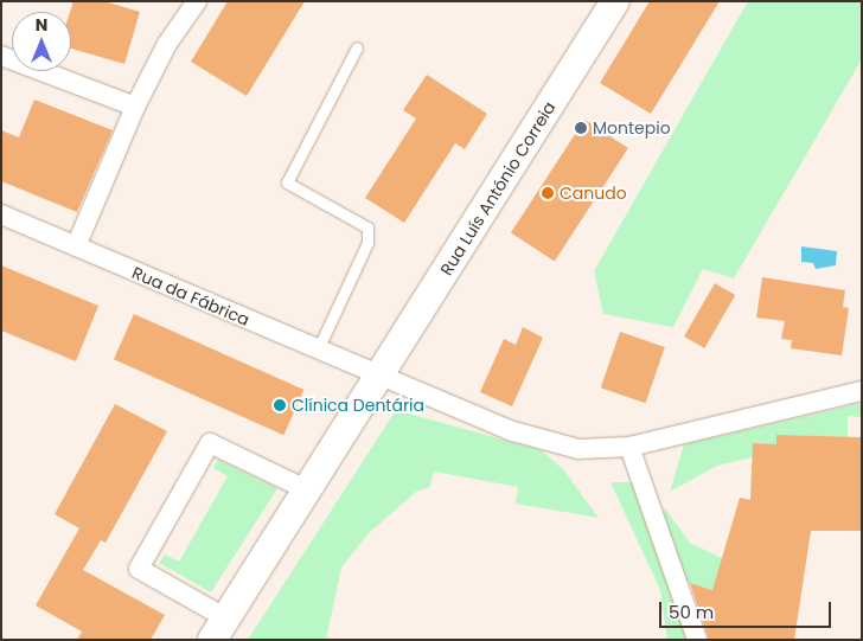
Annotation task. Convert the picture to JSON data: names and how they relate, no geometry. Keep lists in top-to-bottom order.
{
  "streets": {
    "street": ["Rua Luís António Correia", "Rua da Fábrica"]
  },
  "crossings": [
    ["Rua Luís António Correia", "Rua da Fábrica"]
  ],
  "places": ["Montepio", "Canudo", "Clínica Dentária"],
  "scale_bar": "50 m",
  "north": "top"
}
